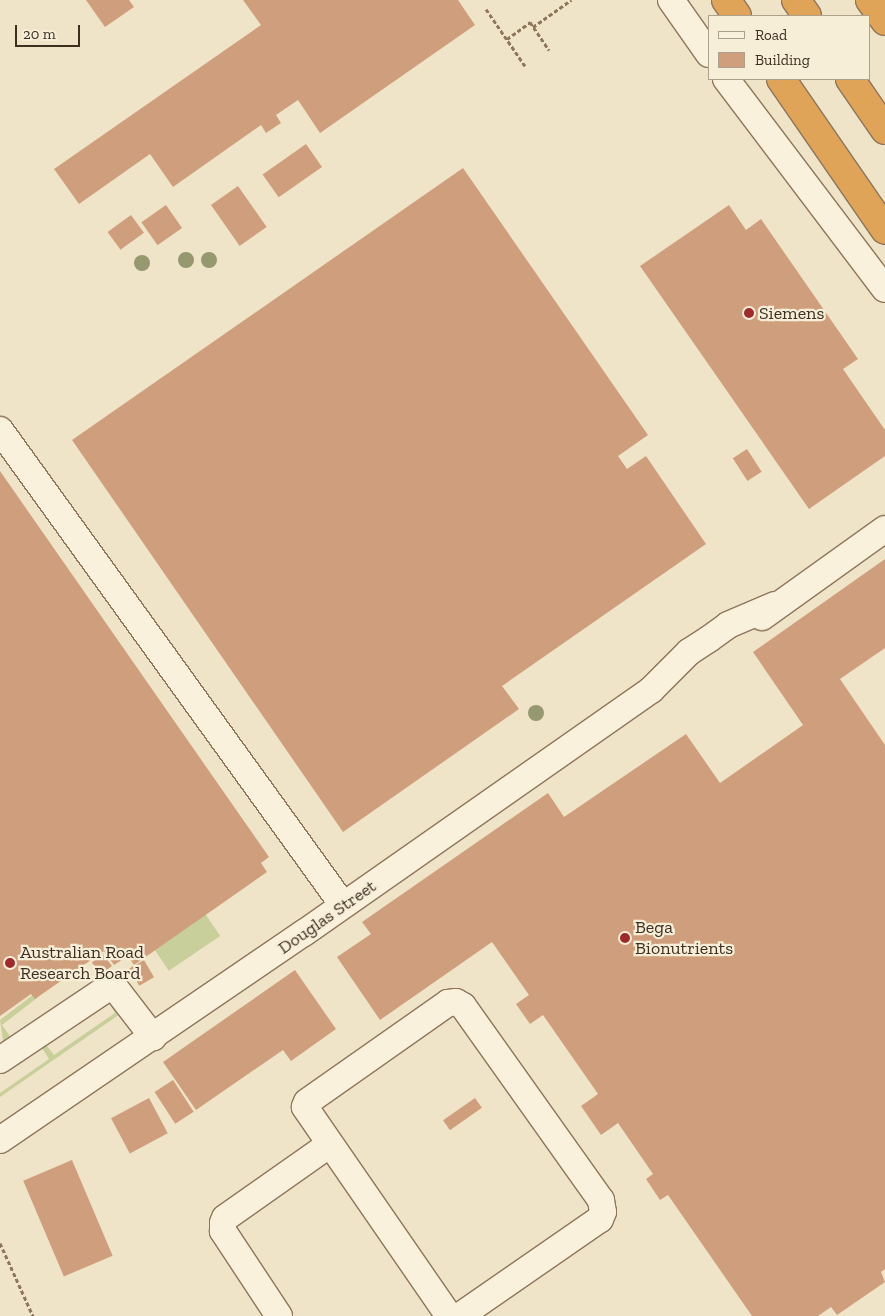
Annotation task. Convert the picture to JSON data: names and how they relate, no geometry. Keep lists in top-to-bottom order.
{
  "streets": {
    "street": ["Douglas Street"]
  },
  "places": ["Siemens", "Bega Bionutrients", "Australian Road Research Board"],
  "legend": ["Road", "Building"],
  "scale_bar": "20 m"
}
